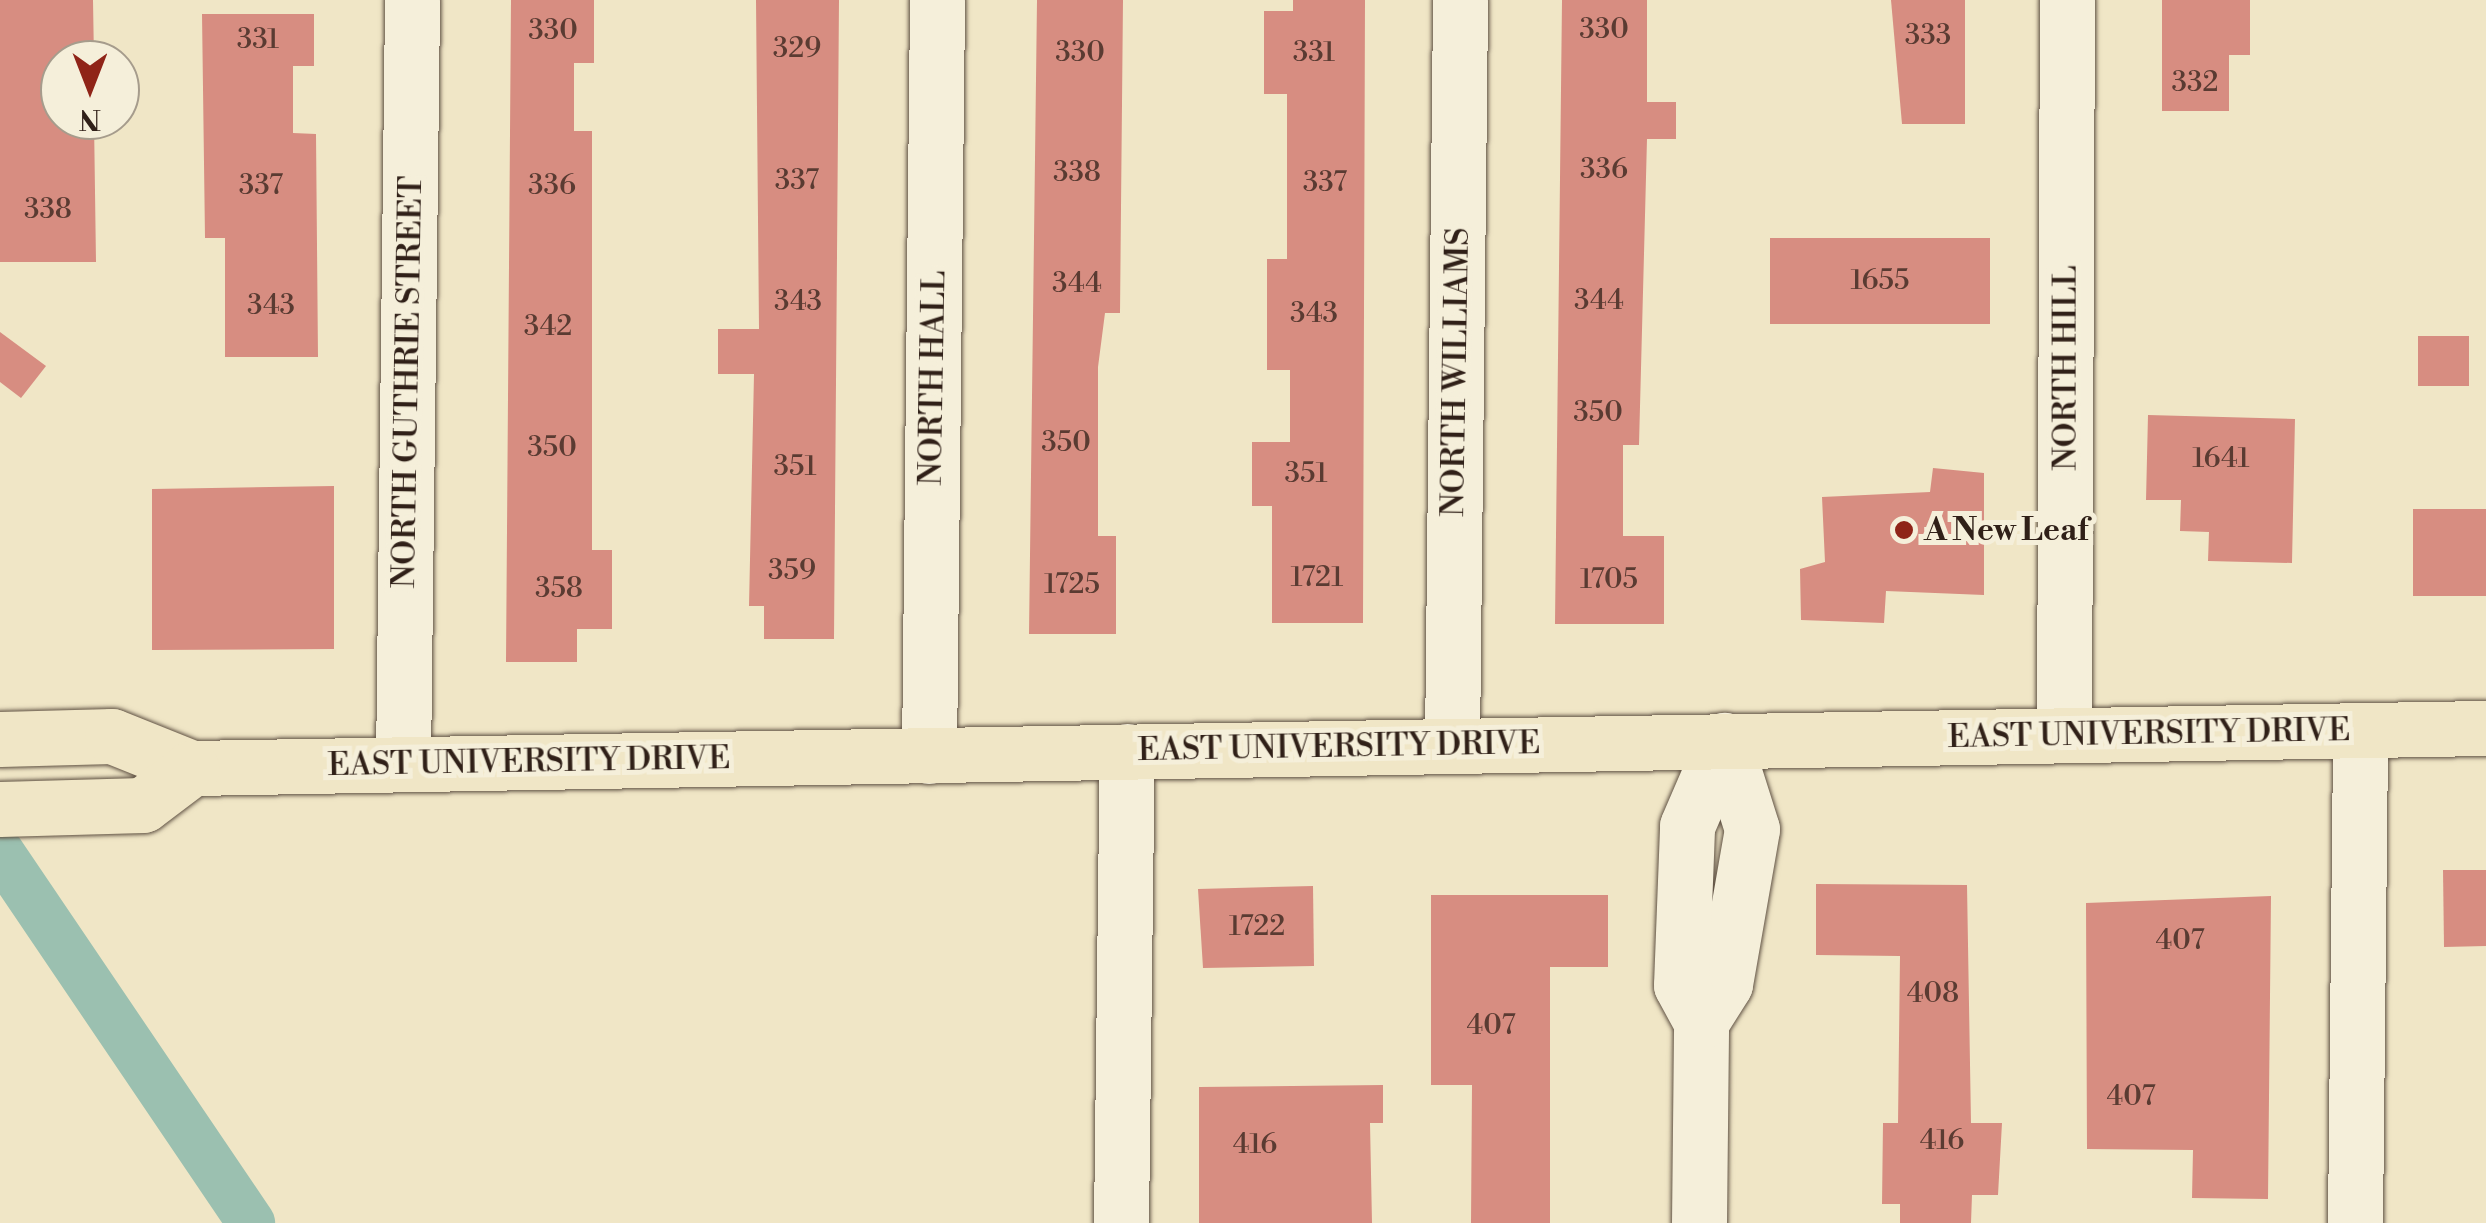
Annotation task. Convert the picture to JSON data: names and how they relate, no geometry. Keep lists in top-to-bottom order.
{
  "streets": {
    "main road": ["EAST UNIVERSITY DRIVE"],
    "street": [
      "NORTH HILL",
      "NORTH WILLIAMS",
      "NORTH HALL",
      "NORTH GUTHRIE STREET"
    ]
  },
  "crossings": [
    ["NORTH HILL", "EAST UNIVERSITY DRIVE"],
    ["NORTH WILLIAMS", "EAST UNIVERSITY DRIVE"],
    ["NORTH HALL", "EAST UNIVERSITY DRIVE"],
    ["NORTH GUTHRIE STREET", "EAST UNIVERSITY DRIVE"]
  ],
  "places": ["A New Leaf"],
  "house_numbers": [
    "330",
    "330",
    "333",
    "331",
    "329",
    "330",
    "331",
    "332",
    "336",
    "338",
    "337",
    "337",
    "337",
    "336",
    "338",
    "1655",
    "344",
    "344",
    "343",
    "343",
    "343",
    "342",
    "350",
    "350",
    "350",
    "1641",
    "351",
    "351",
    "359",
    "1721",
    "1705",
    "1725",
    "358",
    "1722",
    "407",
    "408",
    "407",
    "407",
    "416",
    "416"
  ],
  "north": "bottom"
}
